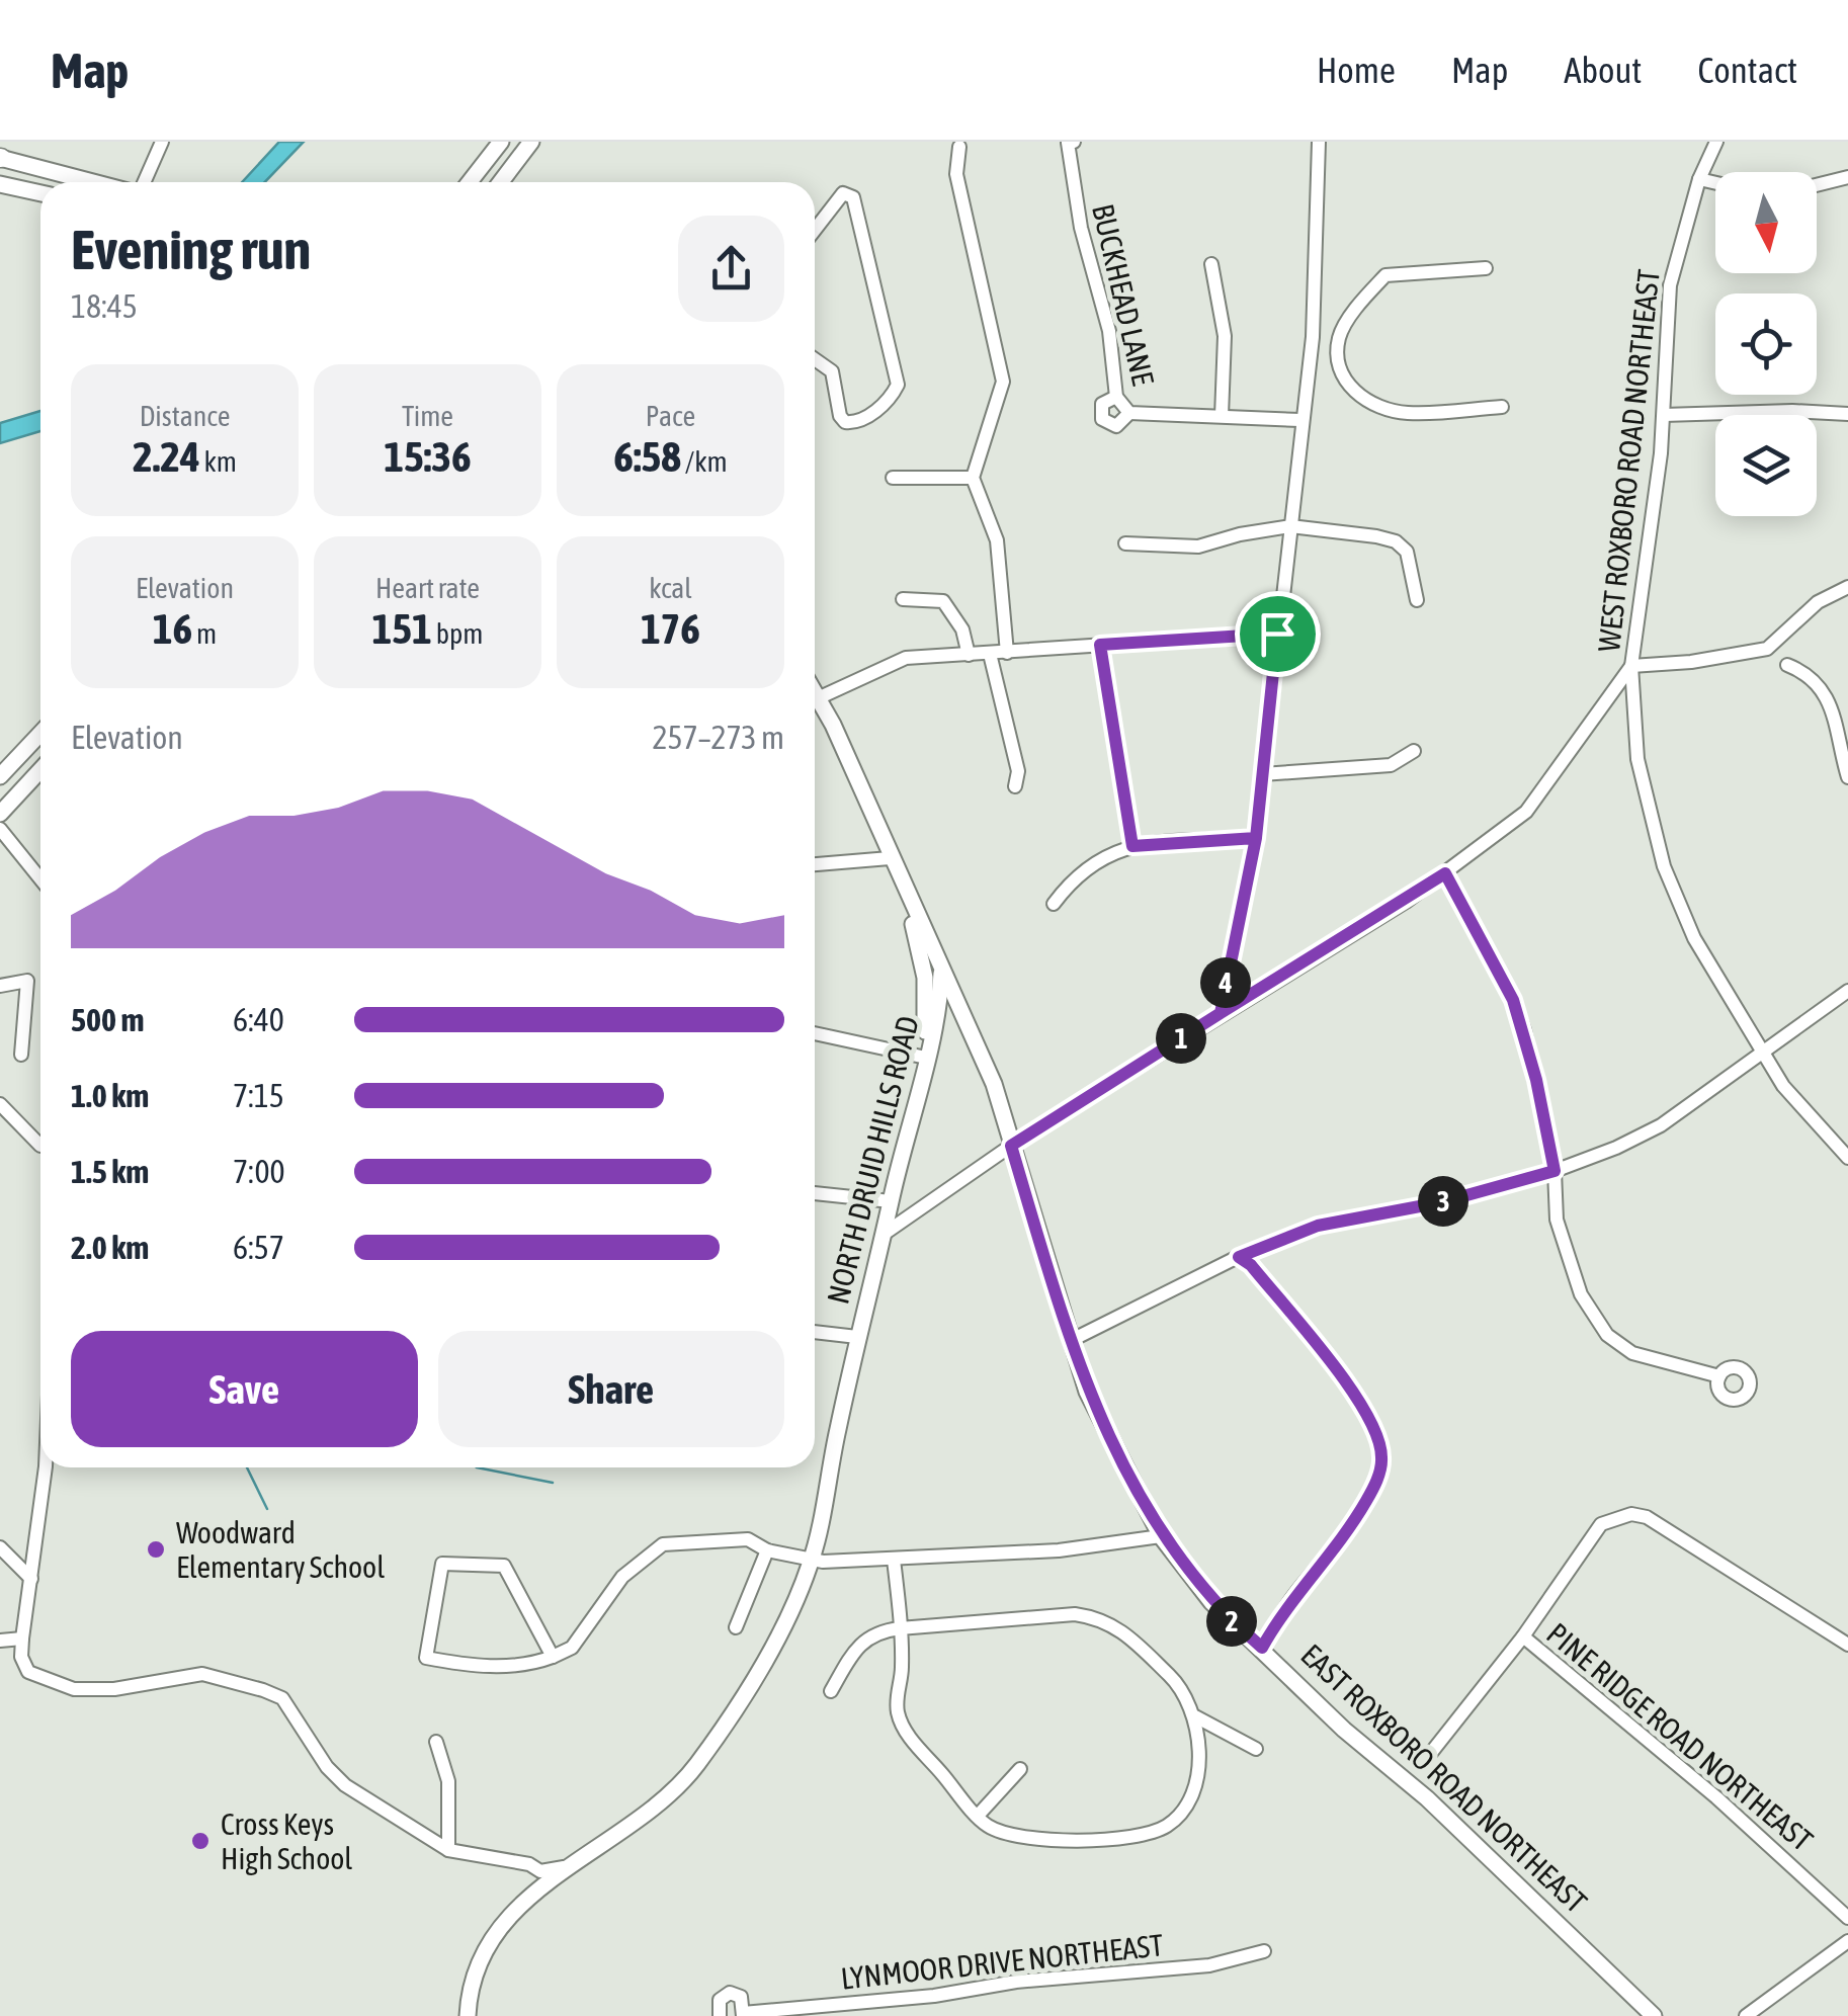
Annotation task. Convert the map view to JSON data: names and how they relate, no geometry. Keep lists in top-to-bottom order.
{
  "streets": {
    "main road": ["NORTH DRUID HILLS ROAD", "EAST ROXBORO ROAD NORTHEAST"],
    "street": [
      "BUCKHEAD LANE",
      "WEST ROXBORO ROAD NORTHEAST",
      "PINE RIDGE ROAD NORTHEAST",
      "LYNMOOR DRIVE NORTHEAST"
    ]
  },
  "crossings": [
    ["NORTH DRUID HILLS ROAD", "EAST ROXBORO ROAD NORTHEAST"]
  ],
  "places": ["Woodward Elementary School", "Cross Keys High School"],
  "north": "bottom",
  "page": {
    "header": "Map",
    "nav": [
      "Home",
      "Map",
      "About",
      "Contact"
    ],
    "heading": ["Evening run", "18:45"],
    "stats": [
      ["Distance", "2.24 km"],
      ["Time", "15:36"],
      ["Pace", "6:58 /km"],
      ["Elevation", "16 m"],
      ["Heart rate", "151 bpm"],
      ["kcal", "176"]
    ],
    "chart": ["Elevation", "257–273 m"],
    "pins": [
      "4",
      "1",
      "3",
      "2"
    ],
    "list": [
      {
        "name": "500 m",
        "note": "6:40"
      },
      {
        "name": "1.0 km",
        "note": "7:15"
      },
      {
        "name": "1.5 km",
        "note": "7:00"
      },
      {
        "name": "2.0 km",
        "note": "6:57"
      }
    ],
    "buttons": ["Save", "Share"]
  }
}
